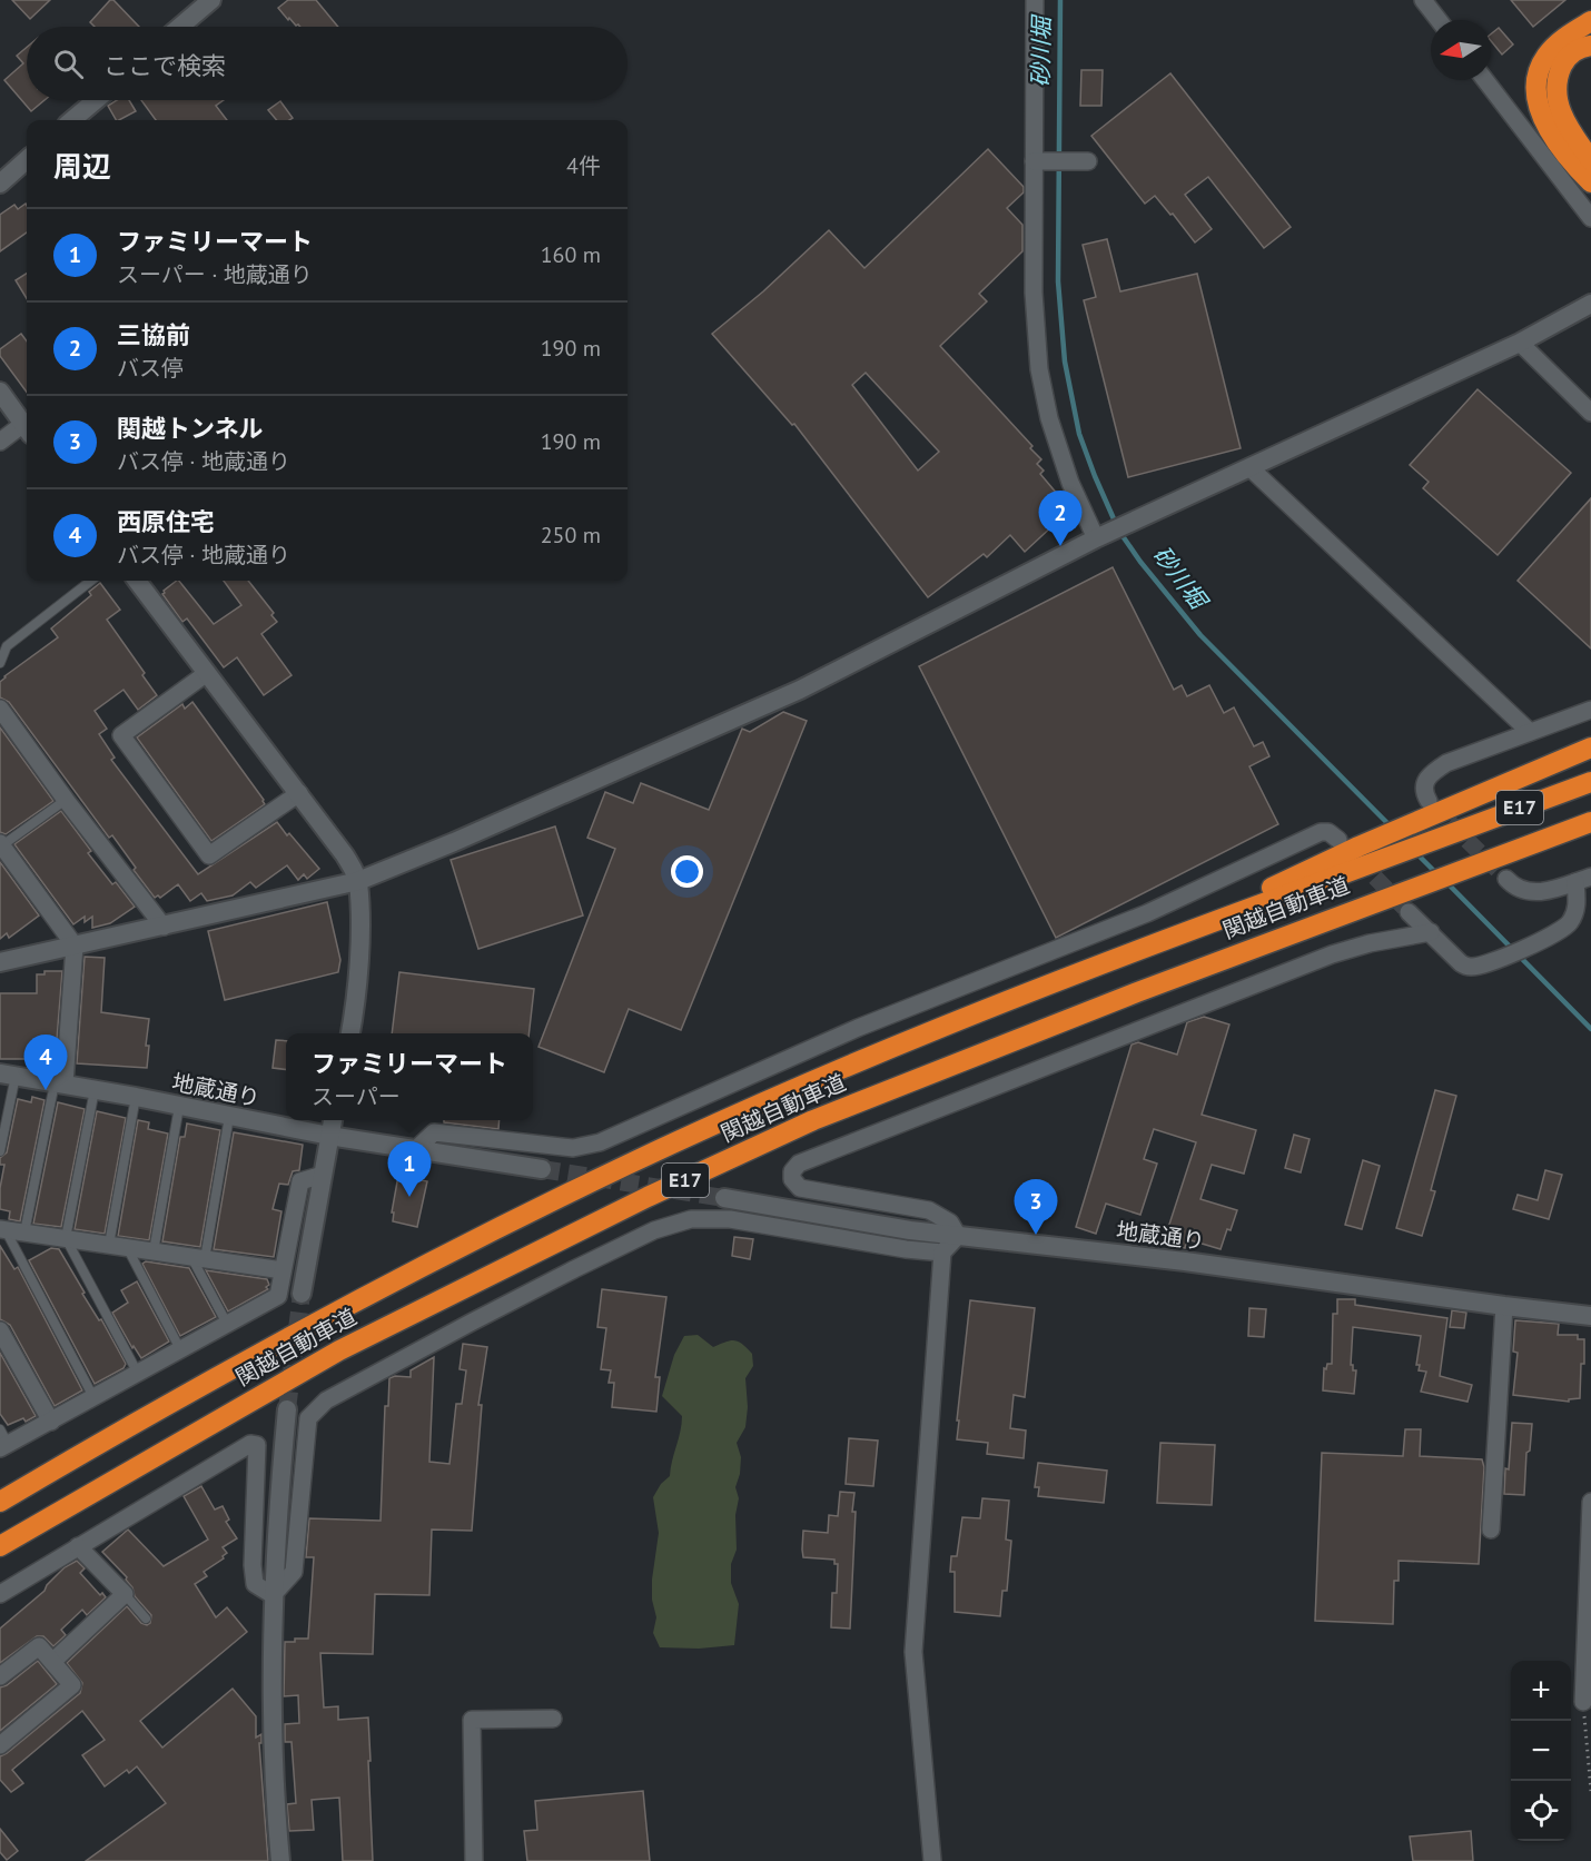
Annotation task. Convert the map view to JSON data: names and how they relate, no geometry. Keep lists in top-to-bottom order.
{
  "streets": {
    "highway": ["E17", "関越自動車道"],
    "street": ["地蔵通り"]
  },
  "water": ["砂川堀"],
  "north": "left",
  "page": {
    "search": "ここで検索",
    "heading": ["周辺", "4件"],
    "list": [
      {
        "mark": "1",
        "name": "ファミリーマート",
        "note": "スーパー · 地蔵通り",
        "value": "160 m"
      },
      {
        "mark": "2",
        "name": "三協前",
        "note": "バス停",
        "value": "190 m"
      },
      {
        "mark": "3",
        "name": "関越トンネル",
        "note": "バス停 · 地蔵通り",
        "value": "190 m"
      },
      {
        "mark": "4",
        "name": "西原住宅",
        "note": "バス停 · 地蔵通り",
        "value": "250 m"
      }
    ],
    "pins": [
      "2",
      "4",
      "1",
      "3"
    ],
    "popup": ["ファミリーマート", "スーパー"],
    "map_buttons": ["+", "−"]
  }
}
